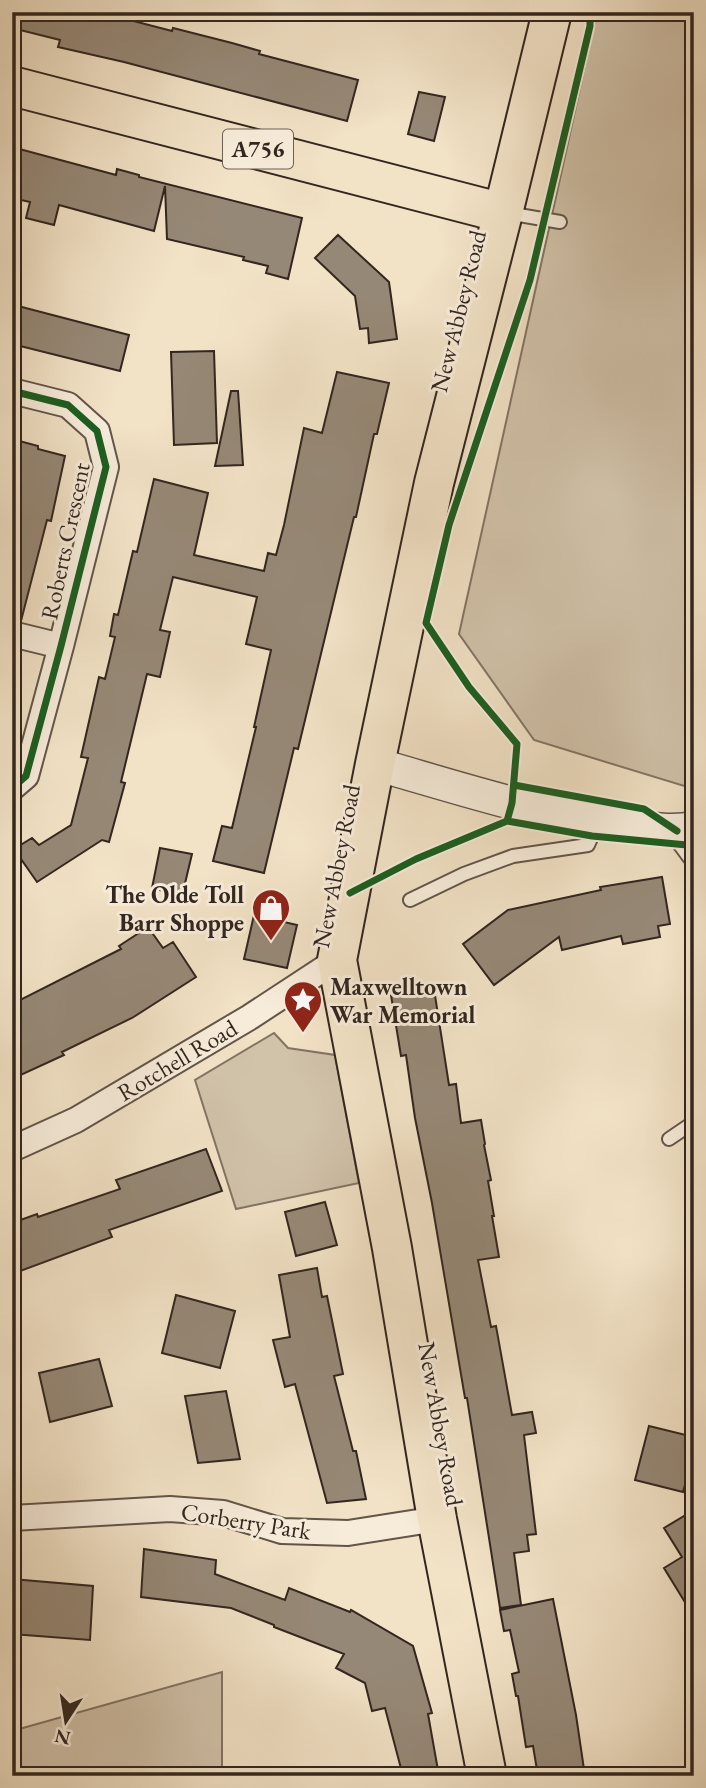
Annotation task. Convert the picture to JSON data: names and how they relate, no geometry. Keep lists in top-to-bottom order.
{
  "streets": {
    "main road": ["A756", "New Abbey Road"],
    "street": ["Roberts Crescent", "Rotchell Road", "Corberry Park"]
  },
  "crossings": [
    ["A756", "New Abbey Road"],
    ["New Abbey Road", "Rotchell Road"],
    ["New Abbey Road", "Corberry Park"]
  ],
  "places": {
    "shop": ["The Olde Toll Barr Shoppe"],
    "place": ["Maxwelltown War Memorial"]
  },
  "north": "bottom"
}
